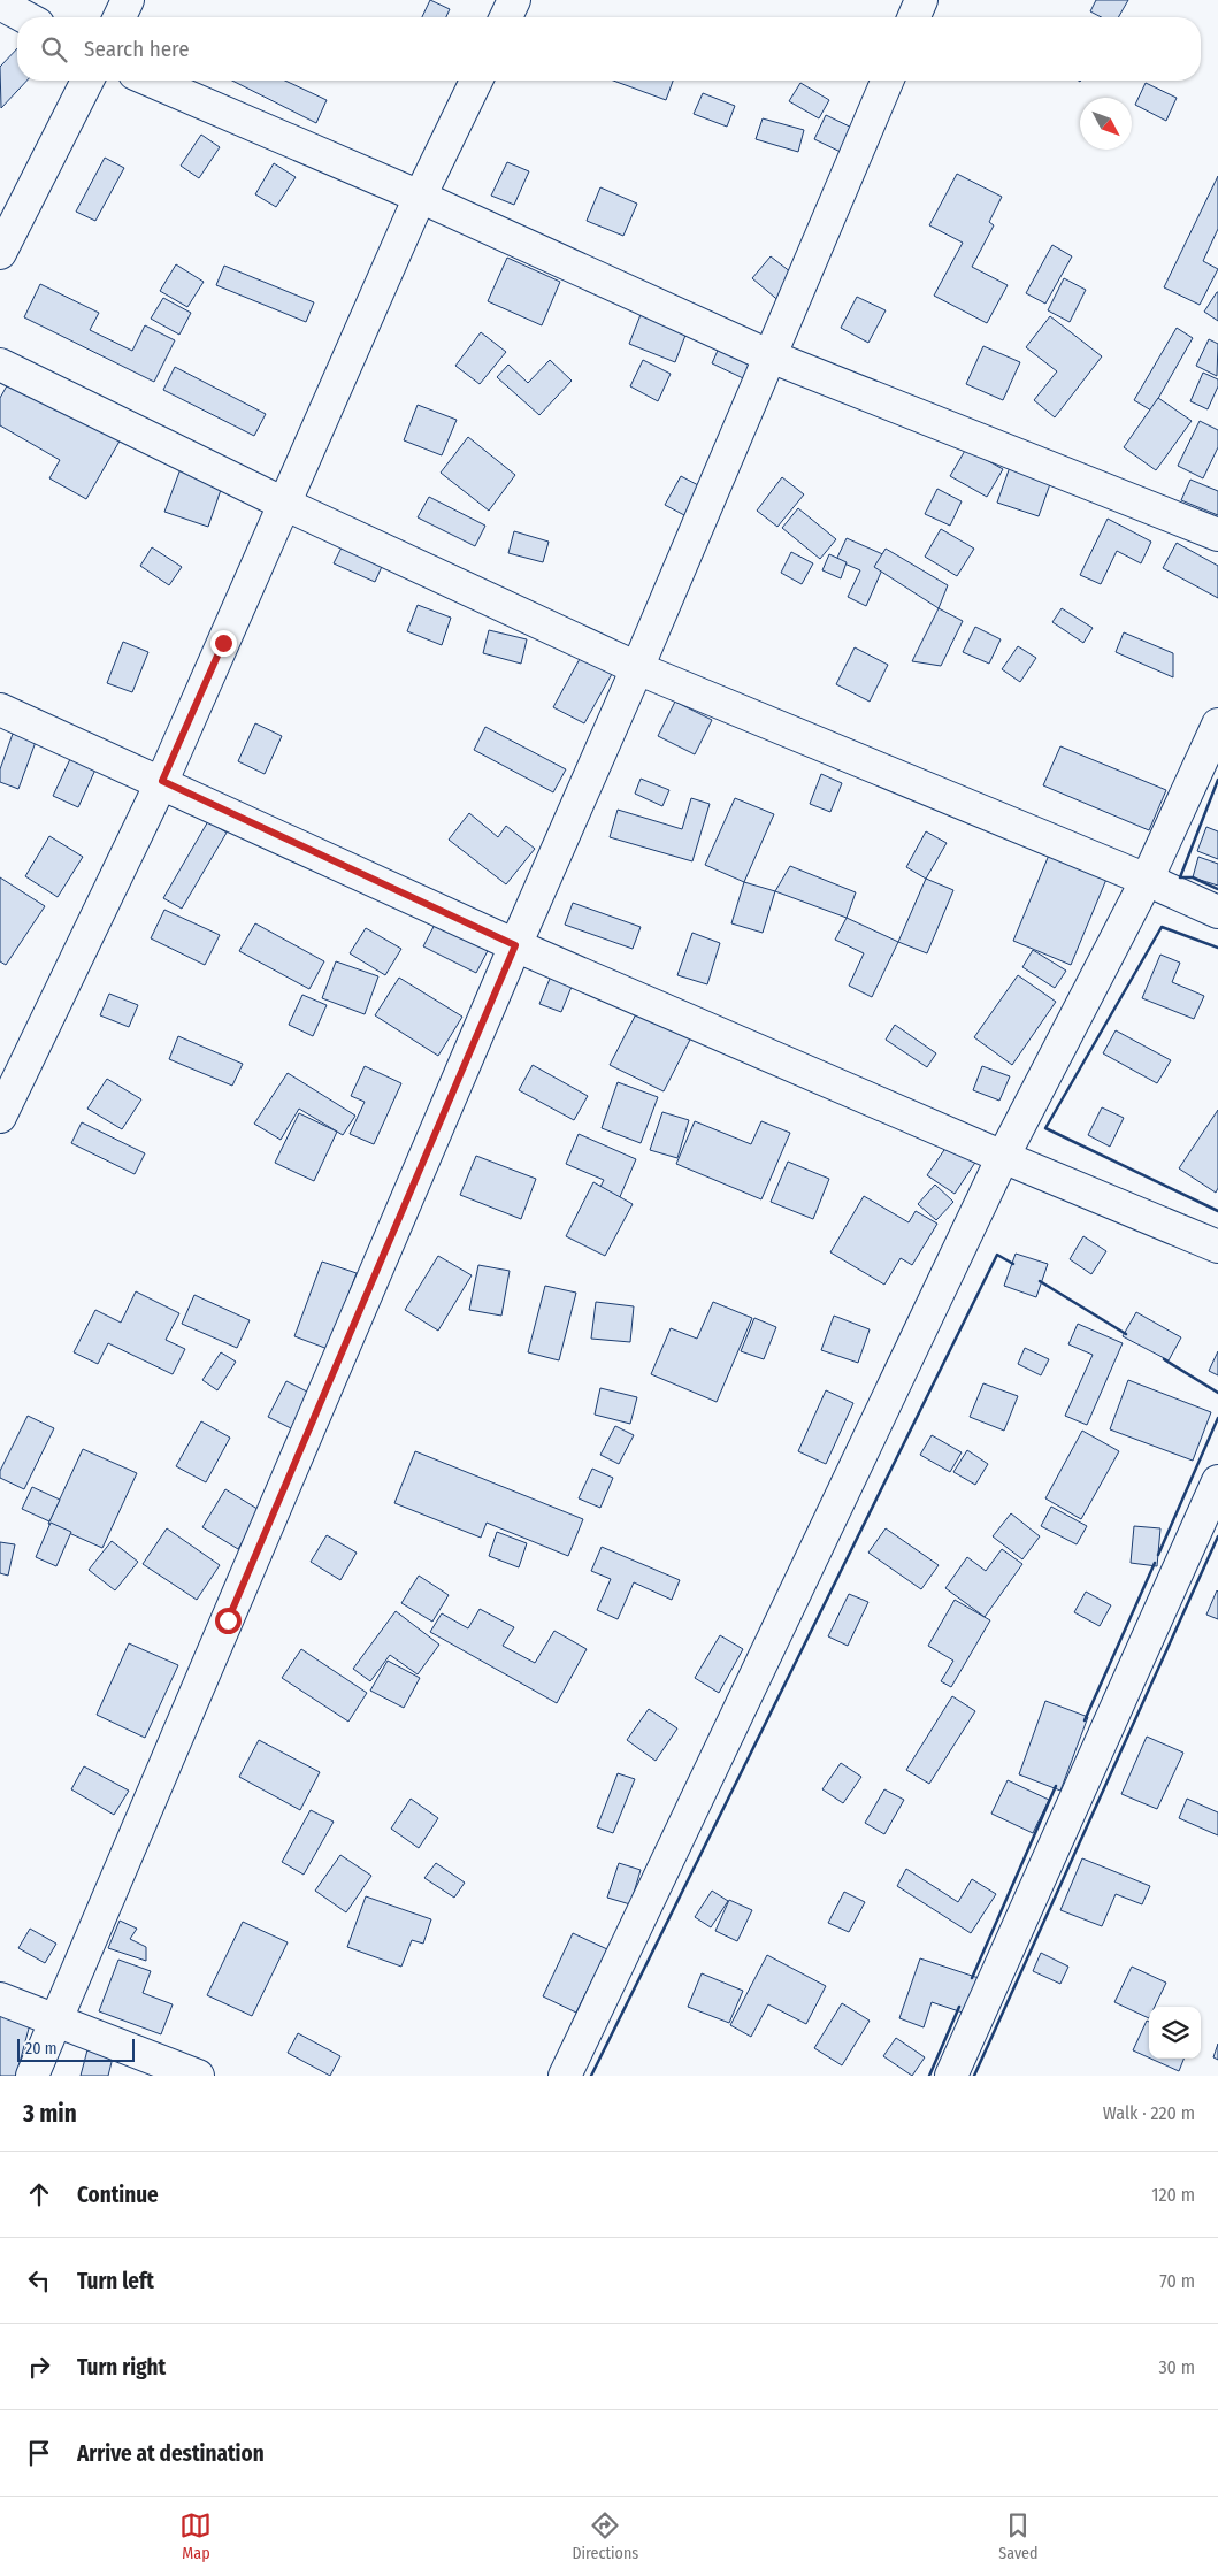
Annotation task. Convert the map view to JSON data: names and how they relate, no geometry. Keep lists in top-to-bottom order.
{
  "scale_bar": "20 m",
  "north": "bottom right",
  "page": {
    "search": "Search here",
    "scale": "20 m",
    "heading": ["3 min", "Walk · 220 m"],
    "list": [
      ["Continue", "120 m"],
      ["Turn left", "70 m"],
      ["Turn right", "30 m"],
      "Arrive at destination"
    ],
    "nav": ["Map", "Directions", "Saved"]
  }
}
